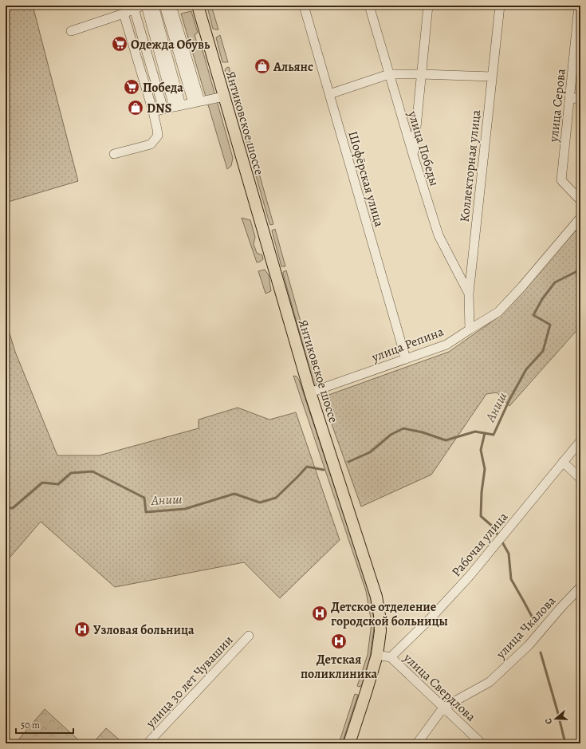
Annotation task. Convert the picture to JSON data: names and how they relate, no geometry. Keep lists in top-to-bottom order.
{
  "streets": {
    "main road": ["Янтиковское шоссе"],
    "street": [
      "улица Серова",
      "улица Победы",
      "Коллекторная улица",
      "Шофёрская улица",
      "улица Репина",
      "Рабочая улица",
      "улица Чкалова",
      "улица 30 лет Чувашии",
      "улица Свердлова"
    ]
  },
  "crossings": [
    ["Янтиковское шоссе", "улица Репина"],
    ["Янтиковское шоссе", "улица Свердлова"],
    ["улица Победы", "Коллекторная улица"],
    ["Коллекторная улица", "улица Репина"],
    ["Шофёрская улица", "улица Репина"],
    ["Рабочая улица", "улица Свердлова"],
    ["улица Чкалова", "улица Свердлова"]
  ],
  "water": ["Аниш"],
  "places": {
    "supermarket": ["Одежда Обувь", "Победа"],
    "shop": ["Альянс", "DNS"],
    "hospital": ["Детское отделение городской больницы", "Узловая больница", "Детская поликлиника"]
  },
  "scale_bar": "50 m",
  "north": "left"
}
